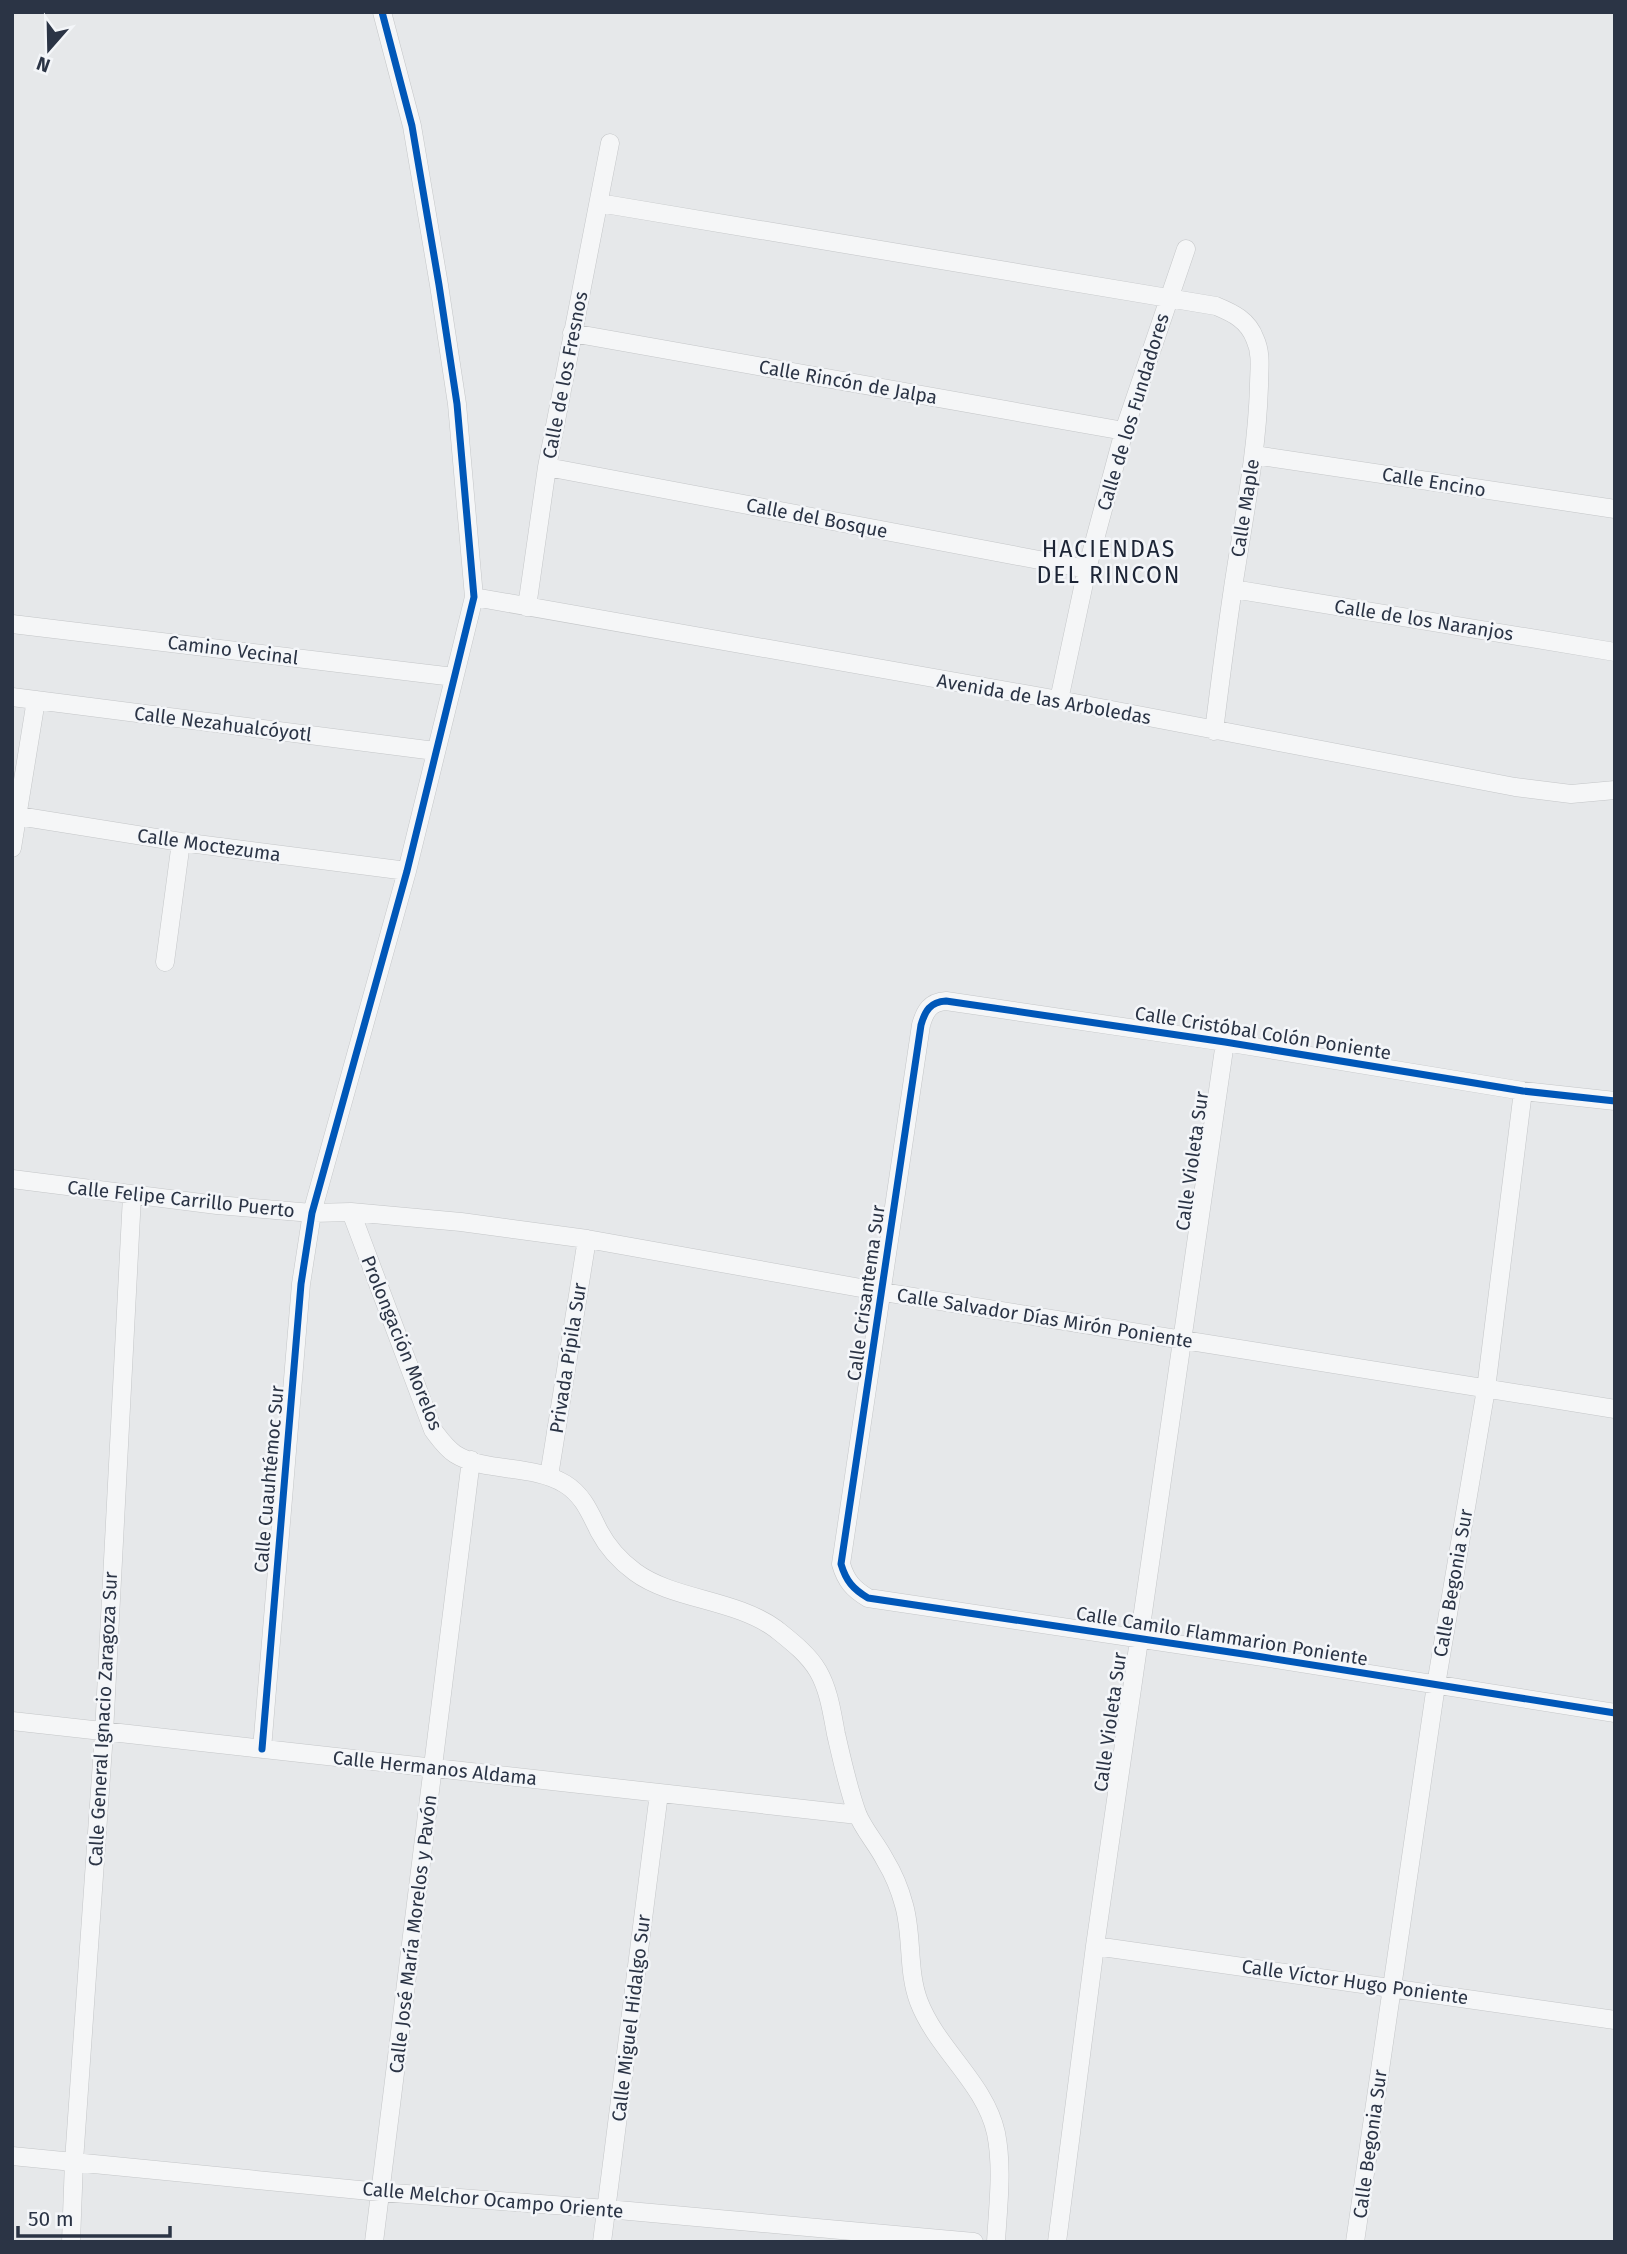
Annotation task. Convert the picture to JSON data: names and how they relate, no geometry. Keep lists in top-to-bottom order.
{
  "streets": {
    "street": [
      "Calle de los Fresnos",
      "Calle Rincón de Jalpa",
      "Calle de los Fundadores",
      "Calle Encino",
      "Calle Maple",
      "Calle del Bosque",
      "Calle de los Naranjos",
      "Camino Vecinal",
      "Avenida de las Arboledas",
      "Calle Nezahualcóyotl",
      "Calle Moctezuma",
      "Calle Cristóbal Colón Poniente",
      "Calle Violeta Sur",
      "Calle Felipe Carrillo Puerto",
      "Calle Crisantema Sur",
      "Calle Salvador Días Mirón Poniente",
      "Prolongación Morelos",
      "Privada Pípila Sur",
      "Calle Cuauhtémoc Sur",
      "Calle Begonia Sur",
      "Calle Camilo Flammarion Poniente",
      "Calle General Ignacio Zaragoza Sur",
      "Calle Hermanos Aldama",
      "Calle José María Morelos y Pavón",
      "Calle Víctor Hugo Poniente",
      "Calle Miguel Hidalgo Sur",
      "Calle Melchor Ocampo Oriente"
    ]
  },
  "crossings": [
    ["Calle de los Fresnos", "Calle Rincón de Jalpa"],
    ["Calle de los Fresnos", "Calle del Bosque"],
    ["Calle de los Fresnos", "Avenida de las Arboledas"],
    ["Calle Rincón de Jalpa", "Calle de los Fundadores"],
    ["Calle de los Fundadores", "Calle Maple"],
    ["Calle de los Fundadores", "Calle del Bosque"],
    ["Calle de los Fundadores", "Avenida de las Arboledas"],
    ["Calle Encino", "Calle Maple"],
    ["Calle Maple", "Calle de los Naranjos"],
    ["Calle Maple", "Avenida de las Arboledas"],
    ["Camino Vecinal", "Calle Cuauhtémoc Sur"],
    ["Avenida de las Arboledas", "Calle Cuauhtémoc Sur"],
    ["Calle Nezahualcóyotl", "Calle Cuauhtémoc Sur"],
    ["Calle Moctezuma", "Calle Cuauhtémoc Sur"],
    ["Calle Cristóbal Colón Poniente", "Calle Violeta Sur"],
    ["Calle Cristóbal Colón Poniente", "Calle Crisantema Sur"],
    ["Calle Cristóbal Colón Poniente", "Calle Begonia Sur"],
    ["Calle Violeta Sur", "Calle Salvador Días Mirón Poniente"],
    ["Calle Violeta Sur", "Calle Camilo Flammarion Poniente"],
    ["Calle Violeta Sur", "Calle Víctor Hugo Poniente"],
    ["Calle Felipe Carrillo Puerto", "Calle Salvador Días Mirón Poniente"],
    ["Calle Felipe Carrillo Puerto", "Prolongación Morelos"],
    ["Calle Felipe Carrillo Puerto", "Calle Cuauhtémoc Sur"],
    ["Calle Felipe Carrillo Puerto", "Calle General Ignacio Zaragoza Sur"],
    ["Calle Crisantema Sur", "Calle Salvador Días Mirón Poniente"],
    ["Calle Crisantema Sur", "Calle Camilo Flammarion Poniente"],
    ["Calle Salvador Días Mirón Poniente", "Prolongación Morelos"],
    ["Calle Salvador Días Mirón Poniente", "Privada Pípila Sur"],
    ["Calle Salvador Días Mirón Poniente", "Calle Begonia Sur"],
    ["Prolongación Morelos", "Privada Pípila Sur"],
    ["Prolongación Morelos", "Calle José María Morelos y Pavón"],
    ["Calle Cuauhtémoc Sur", "Calle Hermanos Aldama"],
    ["Calle Begonia Sur", "Calle Camilo Flammarion Poniente"],
    ["Calle Begonia Sur", "Calle Víctor Hugo Poniente"],
    ["Calle General Ignacio Zaragoza Sur", "Calle Hermanos Aldama"],
    ["Calle General Ignacio Zaragoza Sur", "Calle Melchor Ocampo Oriente"],
    ["Calle Hermanos Aldama", "Calle José María Morelos y Pavón"],
    ["Calle Hermanos Aldama", "Calle Miguel Hidalgo Sur"],
    ["Calle José María Morelos y Pavón", "Calle Melchor Ocampo Oriente"],
    ["Calle Miguel Hidalgo Sur", "Calle Melchor Ocampo Oriente"]
  ],
  "districts": ["HACIENDAS DEL RINCON"],
  "scale_bar": "50 m",
  "north": "bottom"
}
